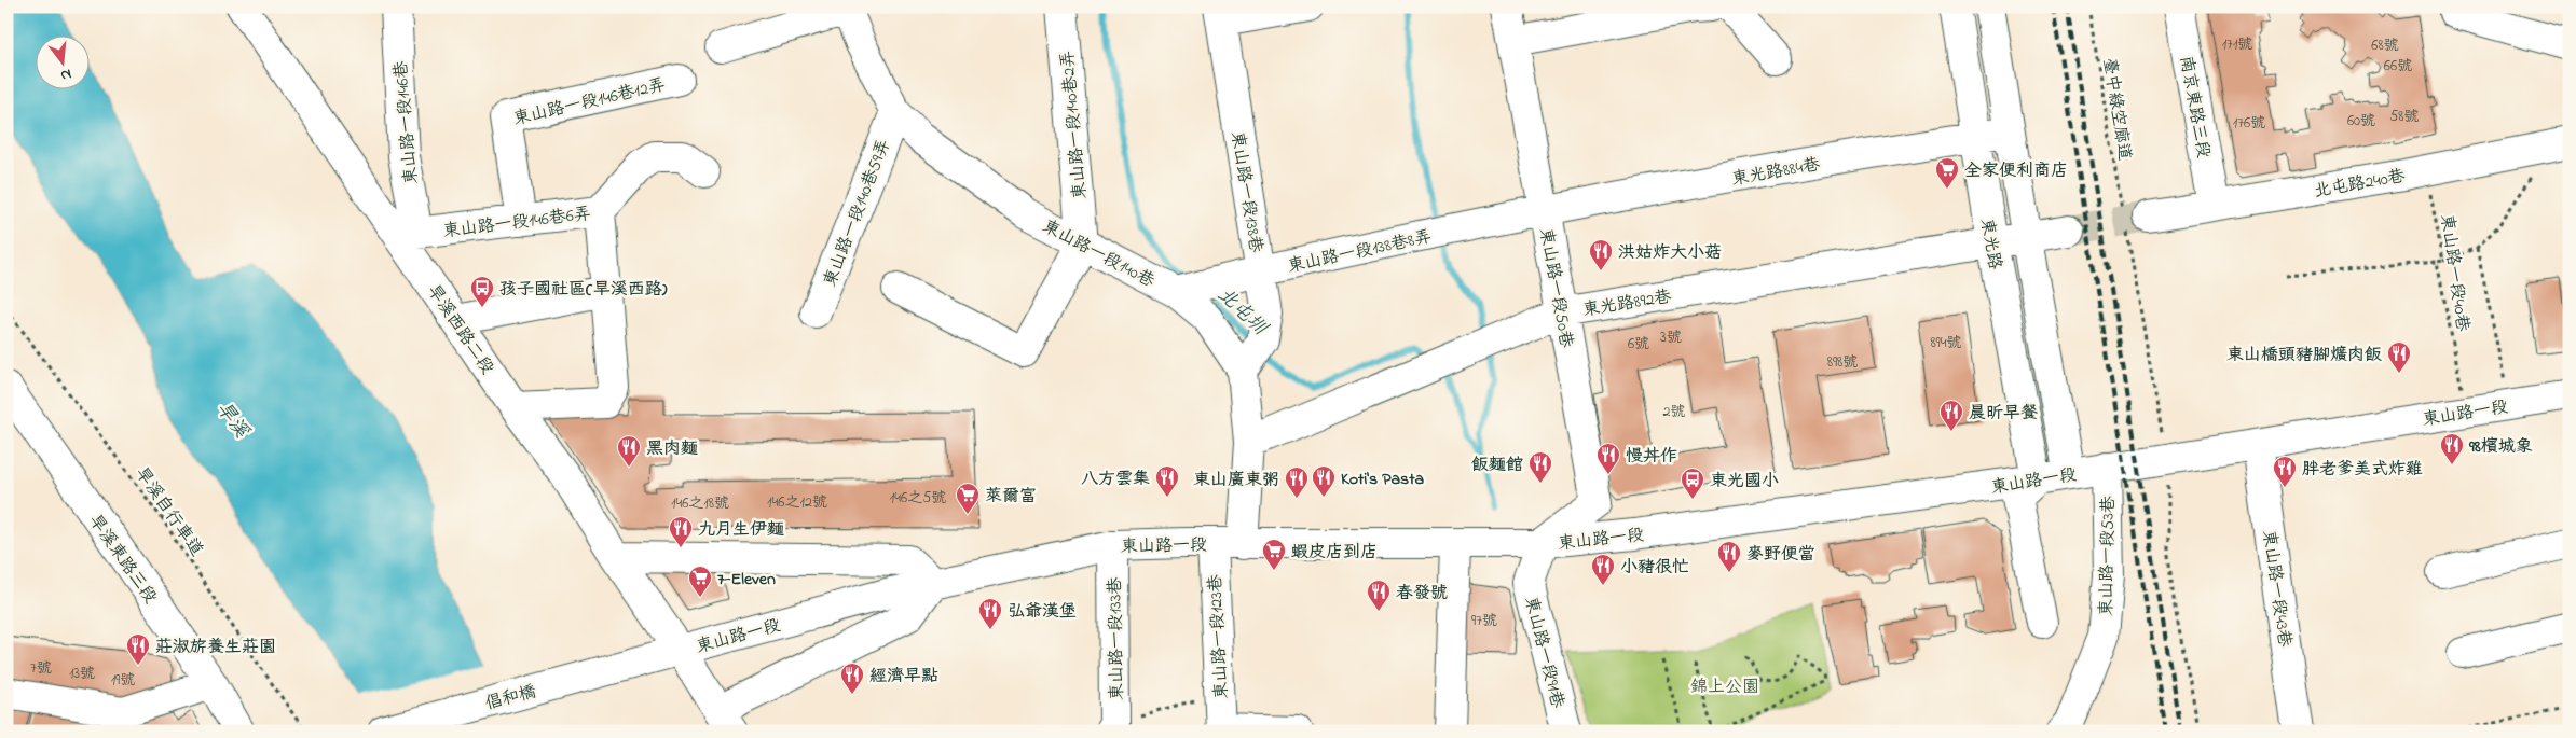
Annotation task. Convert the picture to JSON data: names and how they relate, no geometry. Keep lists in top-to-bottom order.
{
  "streets": {
    "street": [
      "東山路一段146巷12弄",
      "南京東路三段",
      "東山路一段146巷",
      "東山路一段140巷2弄",
      "東光路884巷",
      "北屯路240巷",
      "東山路一段138巷",
      "東山路一段140巷59弄",
      "東山路一段146巷6弄",
      "東光路",
      "東山路一段138巷8弄",
      "東山路一段140巷",
      "東山路一段50巷",
      "東光路892巷",
      "旱溪西路二段",
      "東山路一段",
      "東山路一段53巷",
      "旱溪東路三段",
      "東山路一段43巷",
      "東山路一段123巷",
      "東山路一段133巷",
      "東山路一段91巷",
      "倡和橋"
    ],
    "path": ["臺中綠空廊道", "東山路一段40巷", "旱溪自行車道"]
  },
  "crossings": [
    ["東山路一段146巷12弄", "東山路一段146巷6弄"],
    ["南京東路三段", "北屯路240巷"],
    ["臺中綠空廊道", "北屯路240巷"],
    ["東山路一段146巷", "東山路一段146巷6弄"],
    ["東山路一段146巷", "旱溪西路二段"],
    ["東山路一段140巷2弄", "東山路一段140巷"],
    ["東光路884巷", "東光路"],
    ["東光路884巷", "東山路一段138巷8弄"],
    ["東光路884巷", "東山路一段50巷"],
    ["北屯路240巷", "東山路一段40巷"],
    ["東山路一段138巷", "東山路一段138巷8弄"],
    ["東山路一段138巷", "東山路一段140巷"],
    ["東山路一段140巷59弄", "東山路一段140巷"],
    ["東山路一段146巷6弄", "旱溪西路二段"],
    ["東光路", "東光路892巷"],
    ["東光路", "東山路一段"],
    ["東山路一段138巷8弄", "東山路一段140巷"],
    ["東山路一段138巷8弄", "東山路一段50巷"],
    ["東山路一段140巷", "東光路892巷"],
    ["東山路一段140巷", "東山路一段"],
    ["東山路一段40巷", "東山路一段"],
    ["東山路一段50巷", "東光路892巷"],
    ["東山路一段50巷", "東山路一段"],
    ["東山路一段50巷", "東山路一段91巷"],
    ["旱溪西路二段", "東山路一段"],
    ["東山路一段", "東山路一段53巷"],
    ["東山路一段", "東山路一段43巷"],
    ["東山路一段", "東山路一段123巷"],
    ["東山路一段", "東山路一段133巷"],
    ["東山路一段", "東山路一段91巷"],
    ["東山路一段", "倡和橋"]
  ],
  "water": ["北屯圳", "旱溪"],
  "parks": ["錦上公園"],
  "places": {
    "supermarket": [
      "全家便利商店",
      "萊爾富",
      "蝦皮店到店",
      "7-Eleven"
    ],
    "restaurant": [
      "洪姑炸大小菇",
      "東山橋頭豬腳爌肉飯",
      "晨昕早餐",
      "98檳城象",
      "黑肉麵",
      "慢丼作",
      "飯麵館",
      "胖老爹美式炸雞",
      "八方雲集",
      "Koti's Pasta",
      "東山廣東粥",
      "九月生伊麵",
      "麥野便當",
      "小豬很忙",
      "春發號",
      "弘爺漢堡",
      "莊淑旂養生莊園",
      "經濟早點"
    ],
    "bus stop": ["孩子國社區(旱溪西路)", "東光國小"]
  },
  "house_numbers": [
    "171號",
    "68號",
    "66號",
    "58號",
    "60號",
    "176號",
    "3號",
    "894號",
    "6號",
    "898號",
    "2號",
    "146之5號",
    "146之12號",
    "146之18號",
    "97號",
    "7號",
    "13號",
    "19號"
  ],
  "north": "bottom"
}
